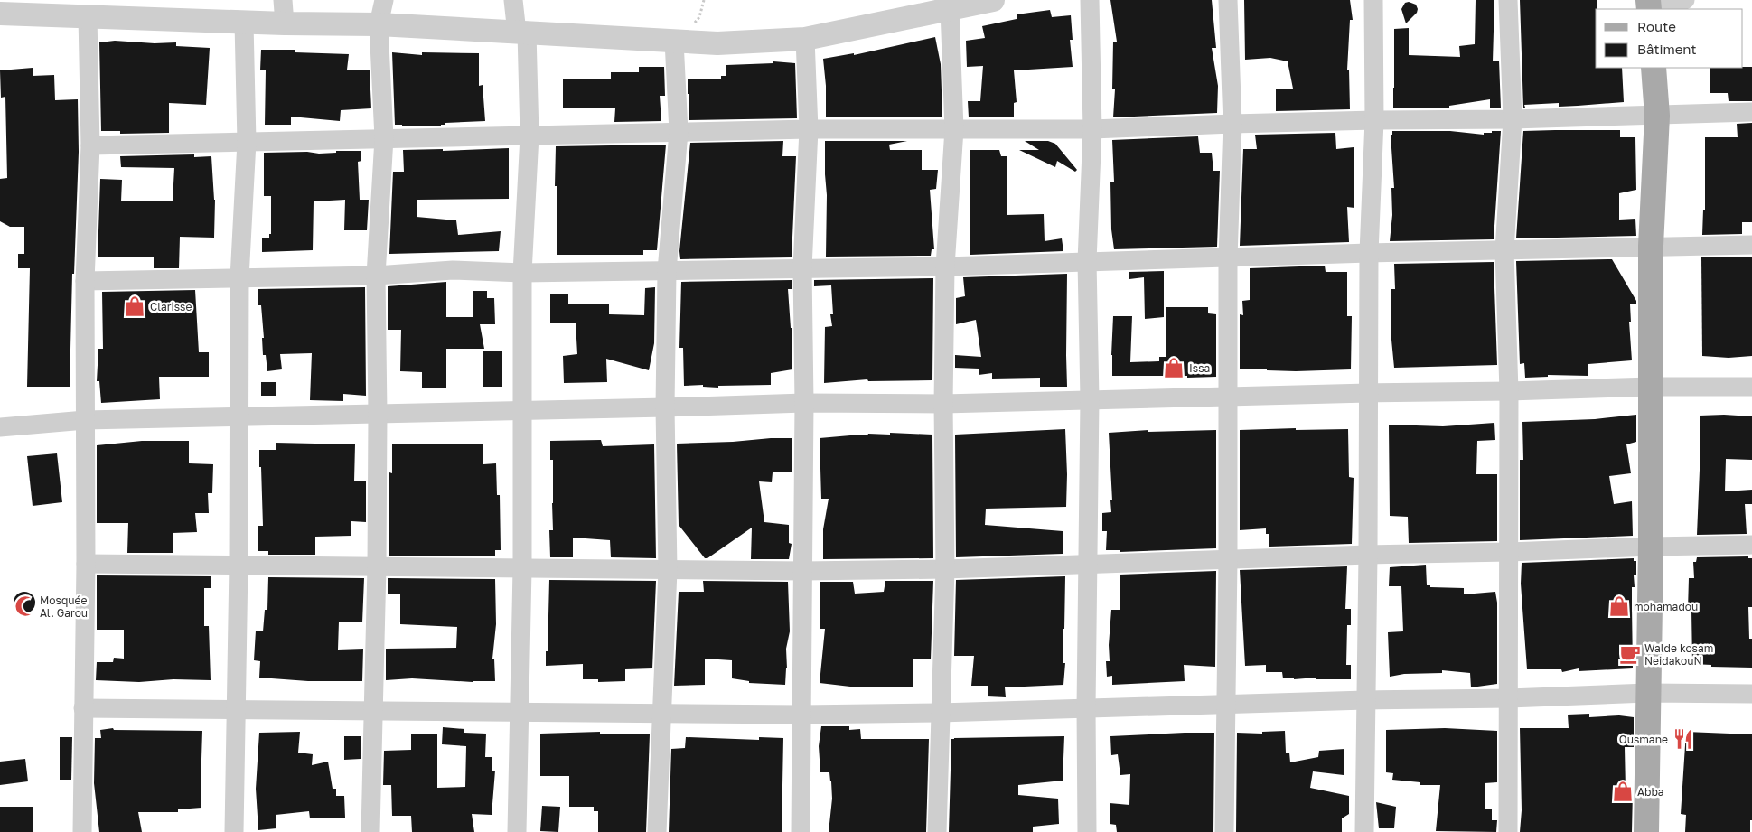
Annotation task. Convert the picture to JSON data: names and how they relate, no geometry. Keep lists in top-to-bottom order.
{
  "places": {
    "shop": [
      "Clarisse",
      "Issa",
      "mohamadou",
      "Abba"
    ],
    "mosque": ["Mosquée Al. Garou"],
    "cafe": ["Walde kosam NeidakouN"],
    "restaurant": ["Ousmane"]
  },
  "legend": ["Route", "Bâtiment"]
}
